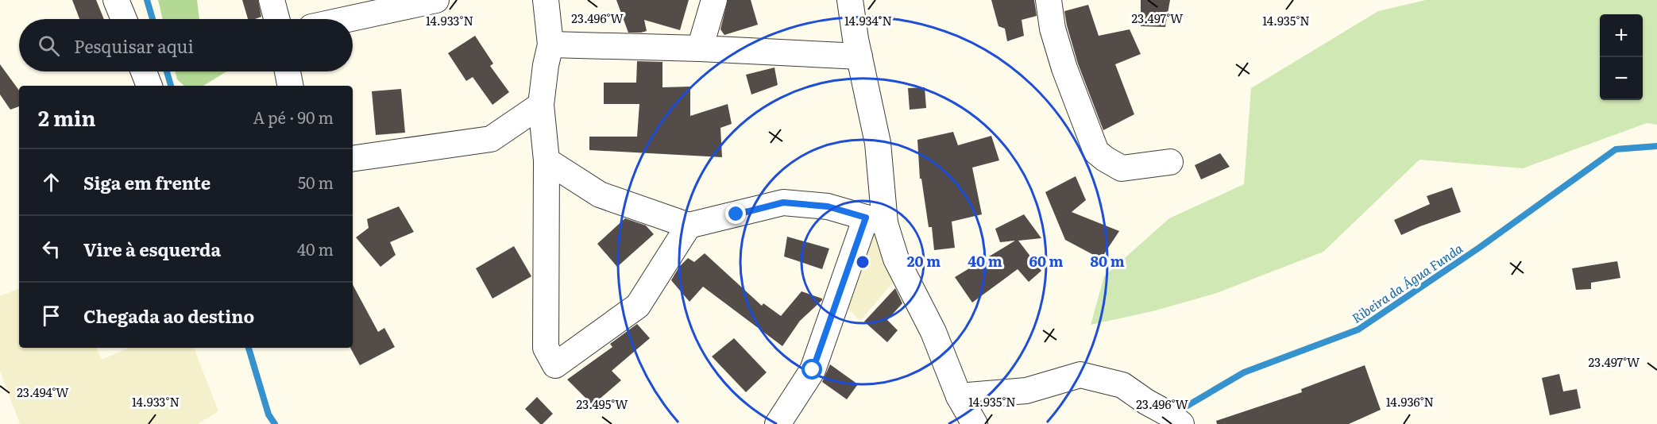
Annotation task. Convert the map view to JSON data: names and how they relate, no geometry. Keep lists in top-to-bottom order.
{
  "water": ["Ribeira da Água Funda"],
  "page": {
    "map_buttons": ["+", "−"],
    "search": "Pesquisar aqui",
    "heading": ["2 min", "A pé · 90 m"],
    "list": [
      ["Siga em frente", "50 m"],
      ["Vire à esquerda", "40 m"],
      "Chegada ao destino"
    ]
  },
  "coordinates": [
    "23.496°W",
    "23.497°W",
    "14.933°N",
    "14.934°N",
    "14.935°N",
    "23.494°W",
    "14.936°N",
    "23.495°W"
  ],
  "rings": [
    "20 m",
    "40 m",
    "60 m",
    "80 m"
  ]
}
